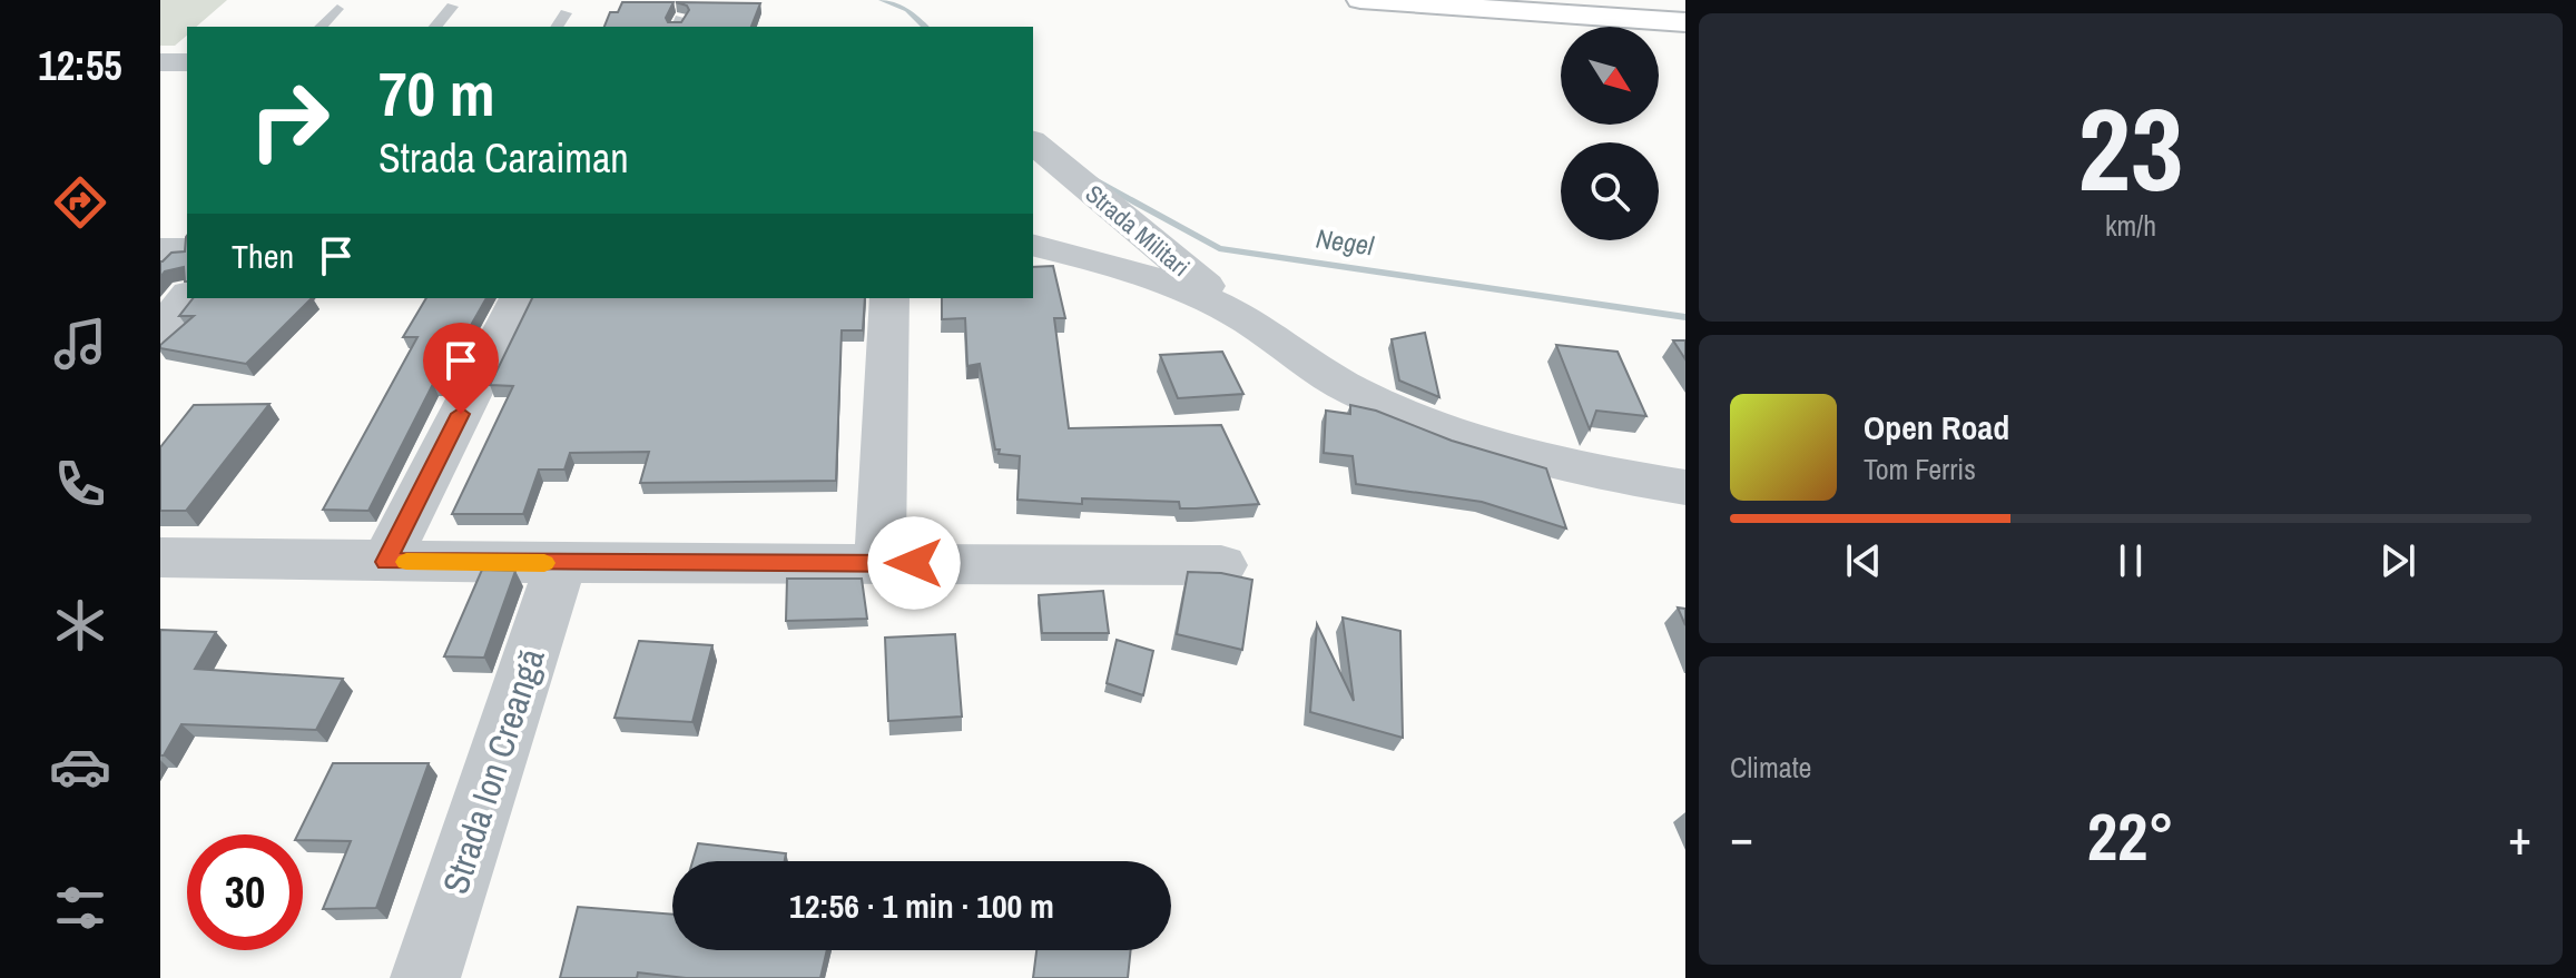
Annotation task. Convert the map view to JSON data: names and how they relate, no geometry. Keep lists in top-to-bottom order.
{
  "streets": {
    "street": ["Strada Militari", "Strada Ion Creangă"]
  },
  "water": ["Negel"],
  "north": "bottom right",
  "page": {
    "tabs": "12:55",
    "tile": [
      ["23", "km/h"],
      "Climate"
    ],
    "turn": ["70 m", "Strada Caraiman"],
    "then": "Then",
    "song": ["Open Road", "Tom Ferris"],
    "heat": ["−", "22°", "+"],
    "limit": "30",
    "trip": "12:56 · 1 min · 100 m"
  }
}
